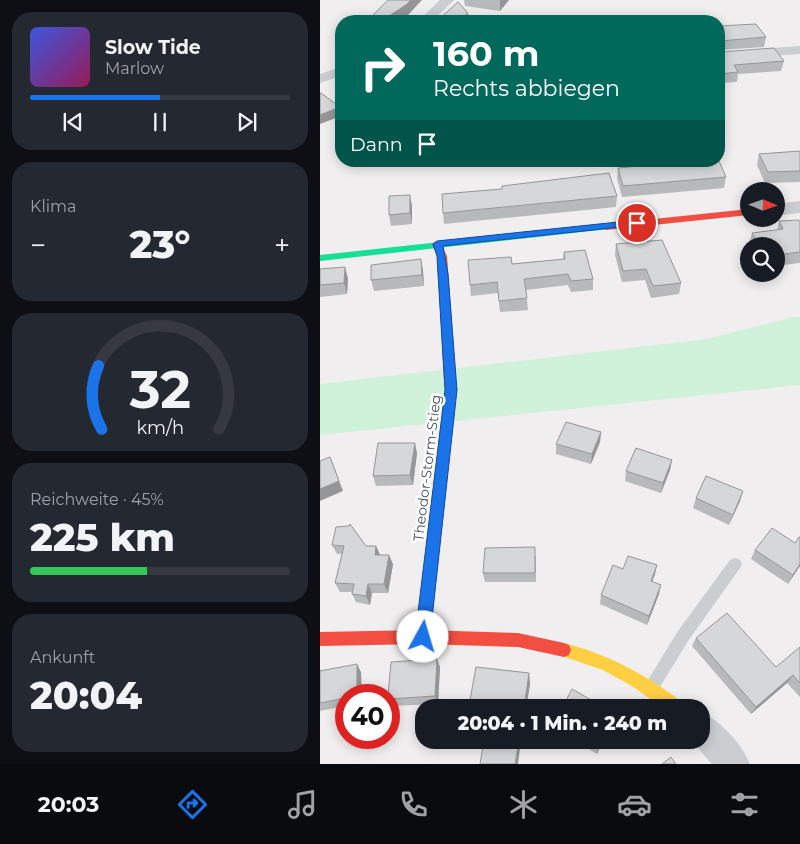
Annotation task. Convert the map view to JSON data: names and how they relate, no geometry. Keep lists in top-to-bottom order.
{
  "streets": {
    "street": ["Theodor-Storm-Stieg"]
  },
  "north": "right",
  "page": {
    "turn": ["160 m", "Rechts abbiegen"],
    "song": ["Slow Tide", "Marlow"],
    "then": "Dann",
    "tile": [
      "Klima",
      ["Reichweite · 45%", "225 km"],
      ["Ankunft", "20:04"]
    ],
    "heat": ["−", "23°", "+"],
    "limit": "40",
    "trip": "20:04 · 1 Min. · 240 m",
    "tabs": "20:03",
    "gauge": ["32", "km/h"]
  }
}
